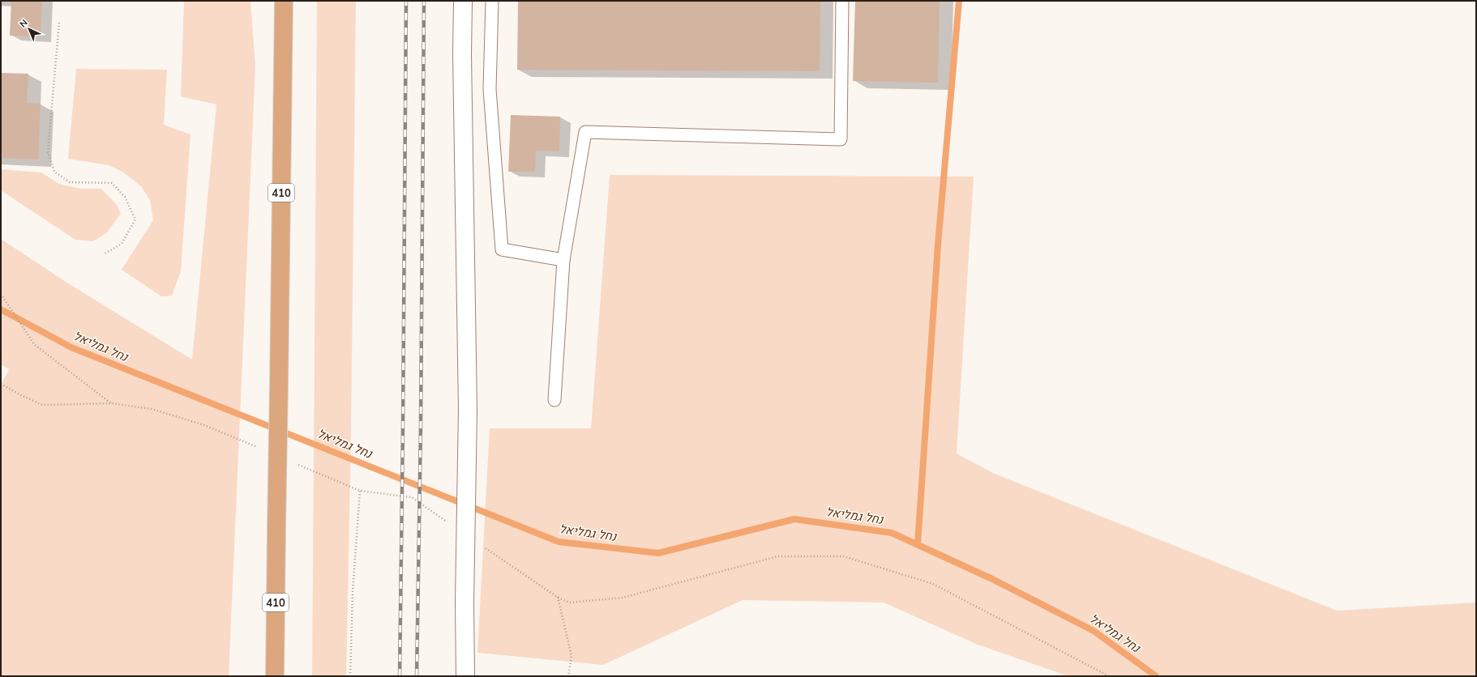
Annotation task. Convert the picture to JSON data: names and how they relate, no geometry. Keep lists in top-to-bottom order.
{
  "streets": {
    "main road": ["410"]
  },
  "water": ["נחל גמליאל"],
  "north": "top left"
}
